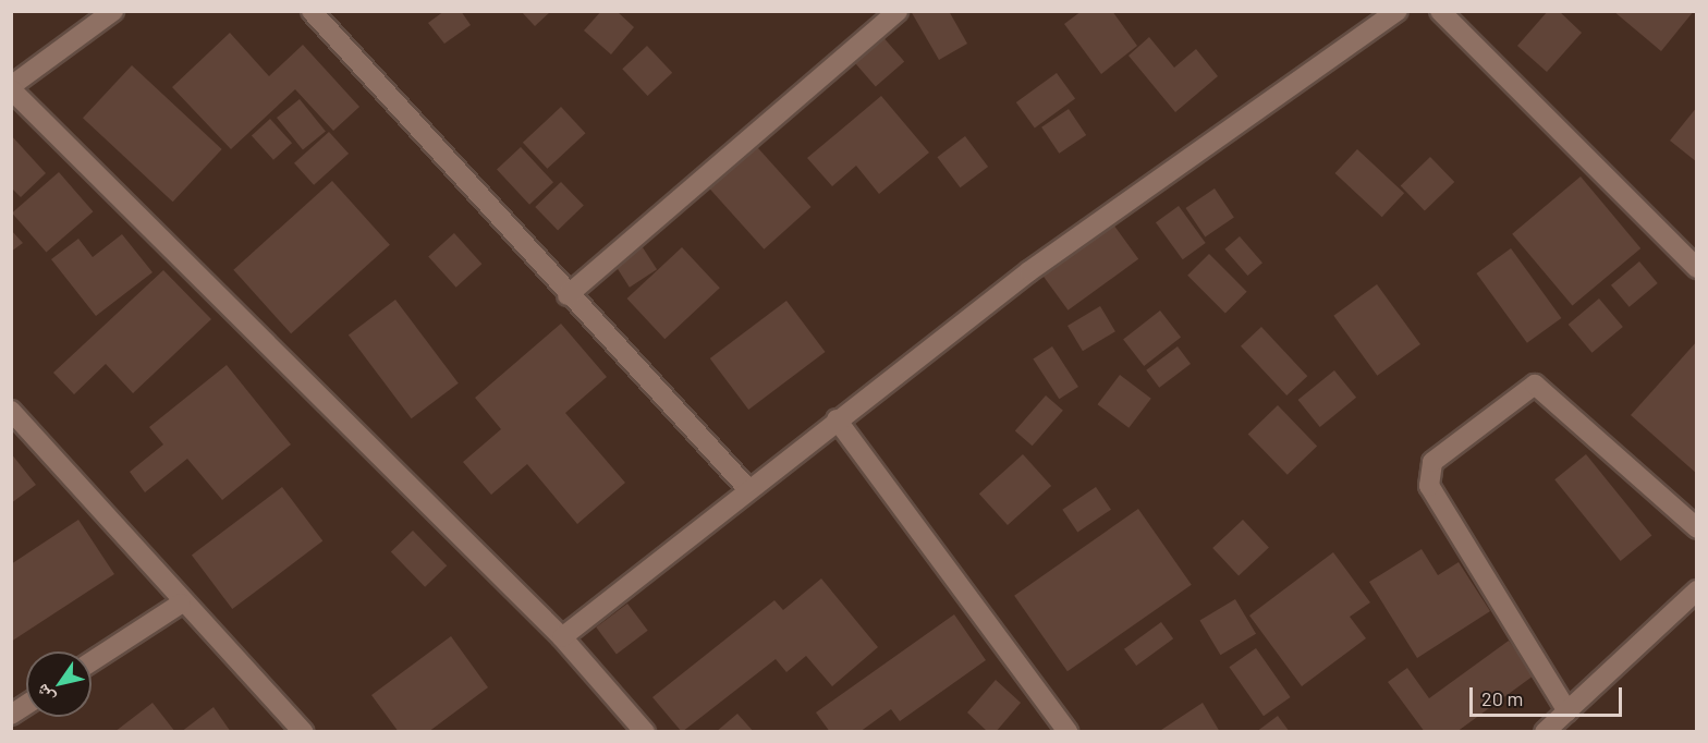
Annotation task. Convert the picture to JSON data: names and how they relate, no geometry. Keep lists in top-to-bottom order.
{
  "scale_bar": "20 m",
  "north": "bottom left"
}
